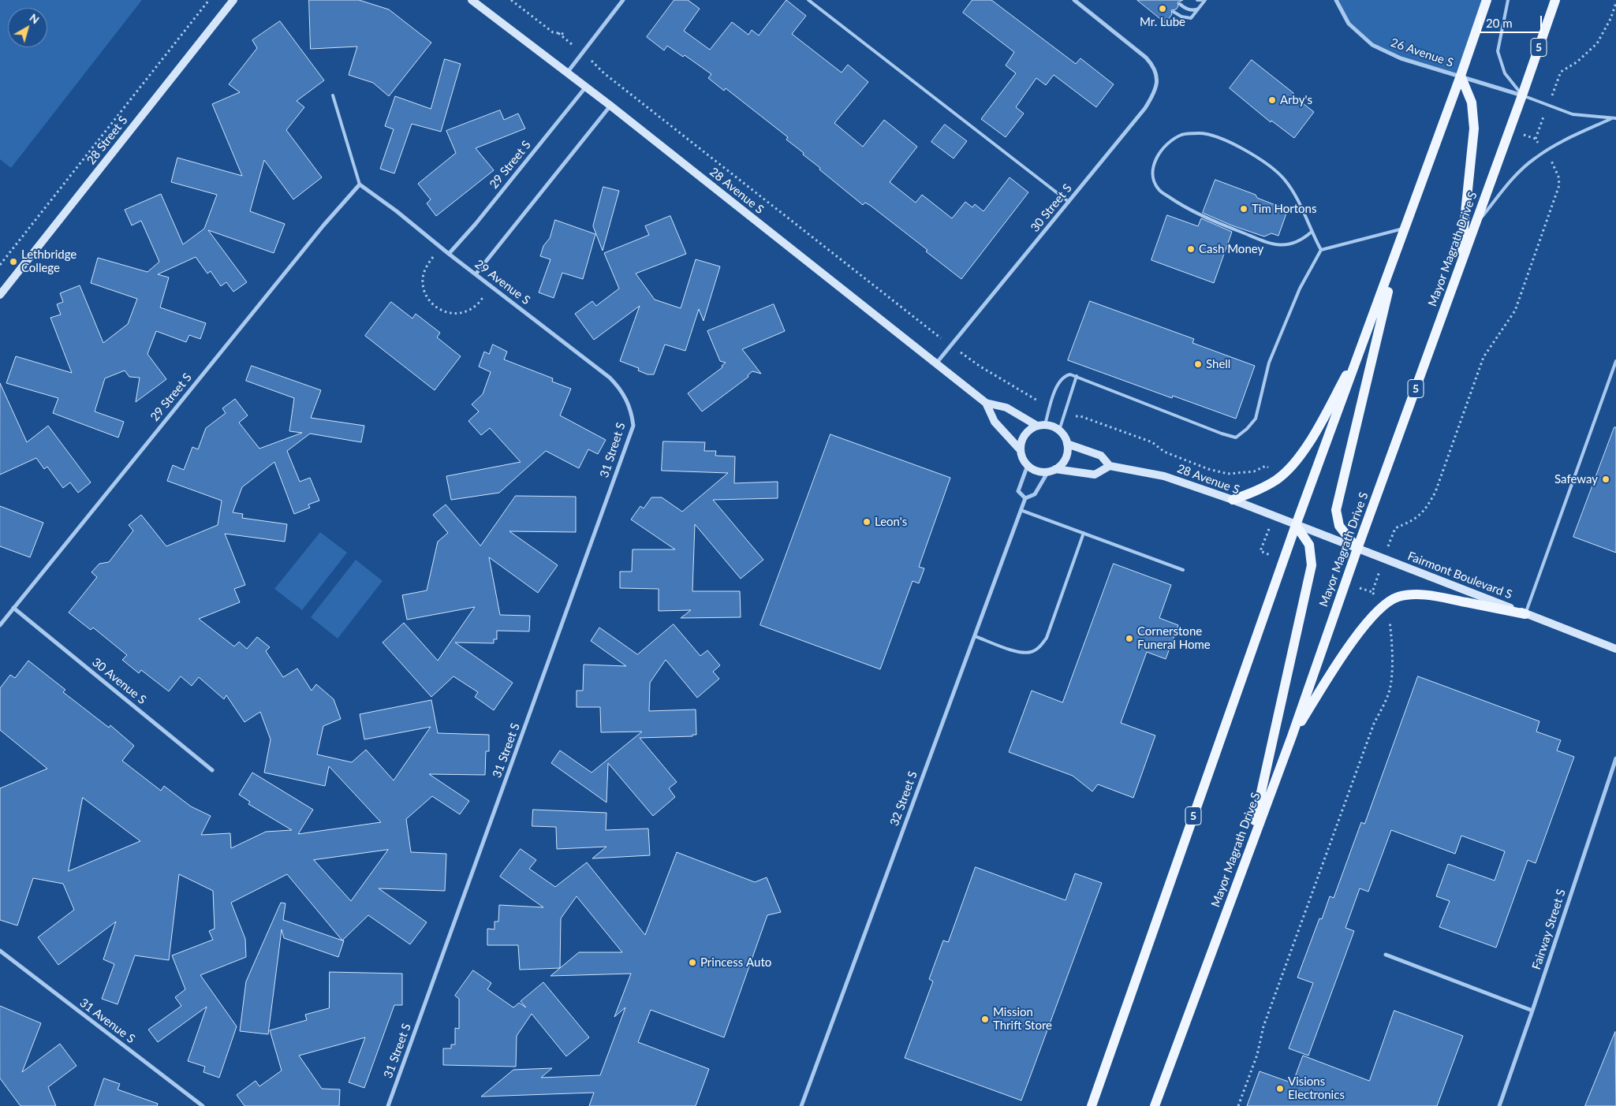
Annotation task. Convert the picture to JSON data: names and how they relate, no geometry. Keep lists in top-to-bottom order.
{
  "streets": {
    "main road": ["5", "Mayor Magrath Drive S"],
    "street": [
      "26 Avenue S",
      "28 Street S",
      "29 Street S",
      "28 Avenue S",
      "30 Street S",
      "29 Avenue S",
      "31 Street S",
      "Fairmont Boulevard S",
      "30 Avenue S",
      "32 Street S",
      "Fairway Street S",
      "31 Avenue S"
    ]
  },
  "crossings": [
    ["5", "26 Avenue S"],
    ["5", "28 Avenue S"],
    ["5", "Fairmont Boulevard S"],
    ["26 Avenue S", "Mayor Magrath Drive S"],
    ["29 Street S", "28 Avenue S"],
    ["29 Street S", "29 Avenue S"],
    ["29 Street S", "30 Avenue S"],
    ["28 Avenue S", "30 Street S"],
    ["28 Avenue S", "Fairmont Boulevard S"],
    ["28 Avenue S", "32 Street S"],
    ["Mayor Magrath Drive S", "Fairmont Boulevard S"],
    ["29 Avenue S", "31 Street S"]
  ],
  "places": [
    "Mr. Lube",
    "Arby's",
    "Tim Hortons",
    "Cash Money",
    "Lethbridge College",
    "Shell",
    "Safeway",
    "Leon's",
    "Cornerstone Funeral Home",
    "Princess Auto",
    "Mission Thrift Store",
    "Visions Electronics"
  ],
  "scale_bar": "20 m",
  "north": "top right"
}
